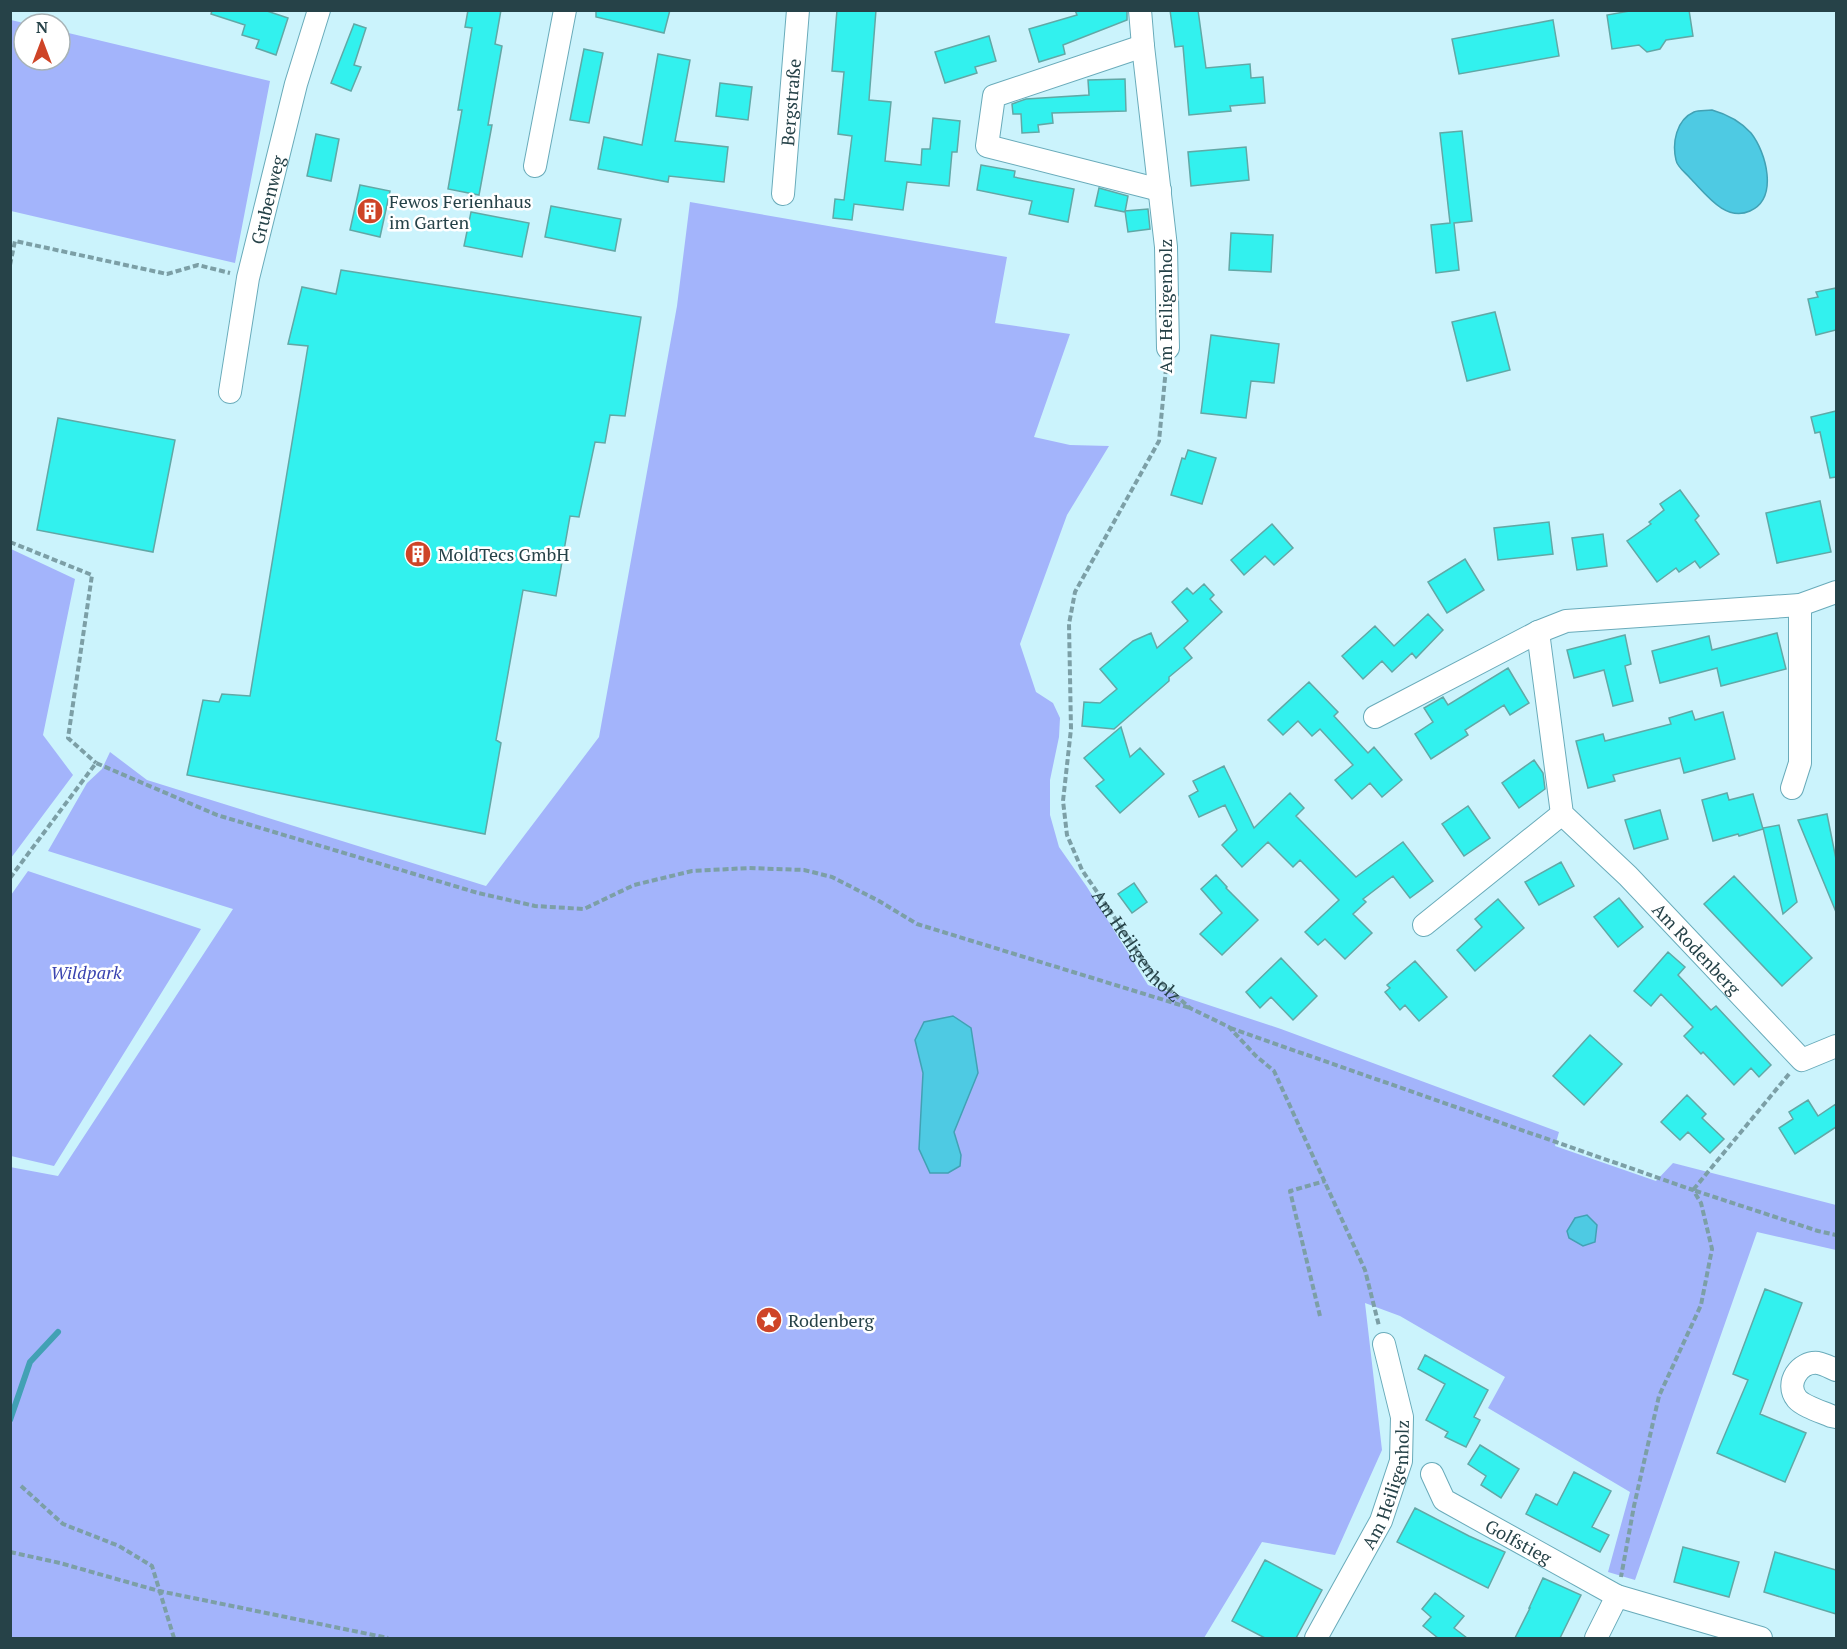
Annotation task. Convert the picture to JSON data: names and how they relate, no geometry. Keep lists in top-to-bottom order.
{
  "streets": {
    "street": [
      "Bergstraße",
      "Grubenweg",
      "Am Heiligenholz",
      "Am Rodenberg",
      "Golfstieg"
    ]
  },
  "parks": ["Wildpark"],
  "places": {
    "building": ["Fewos Ferienhaus im Garten", "MoldTecs GmbH"],
    "place": ["Rodenberg"]
  },
  "north": "top"
}
